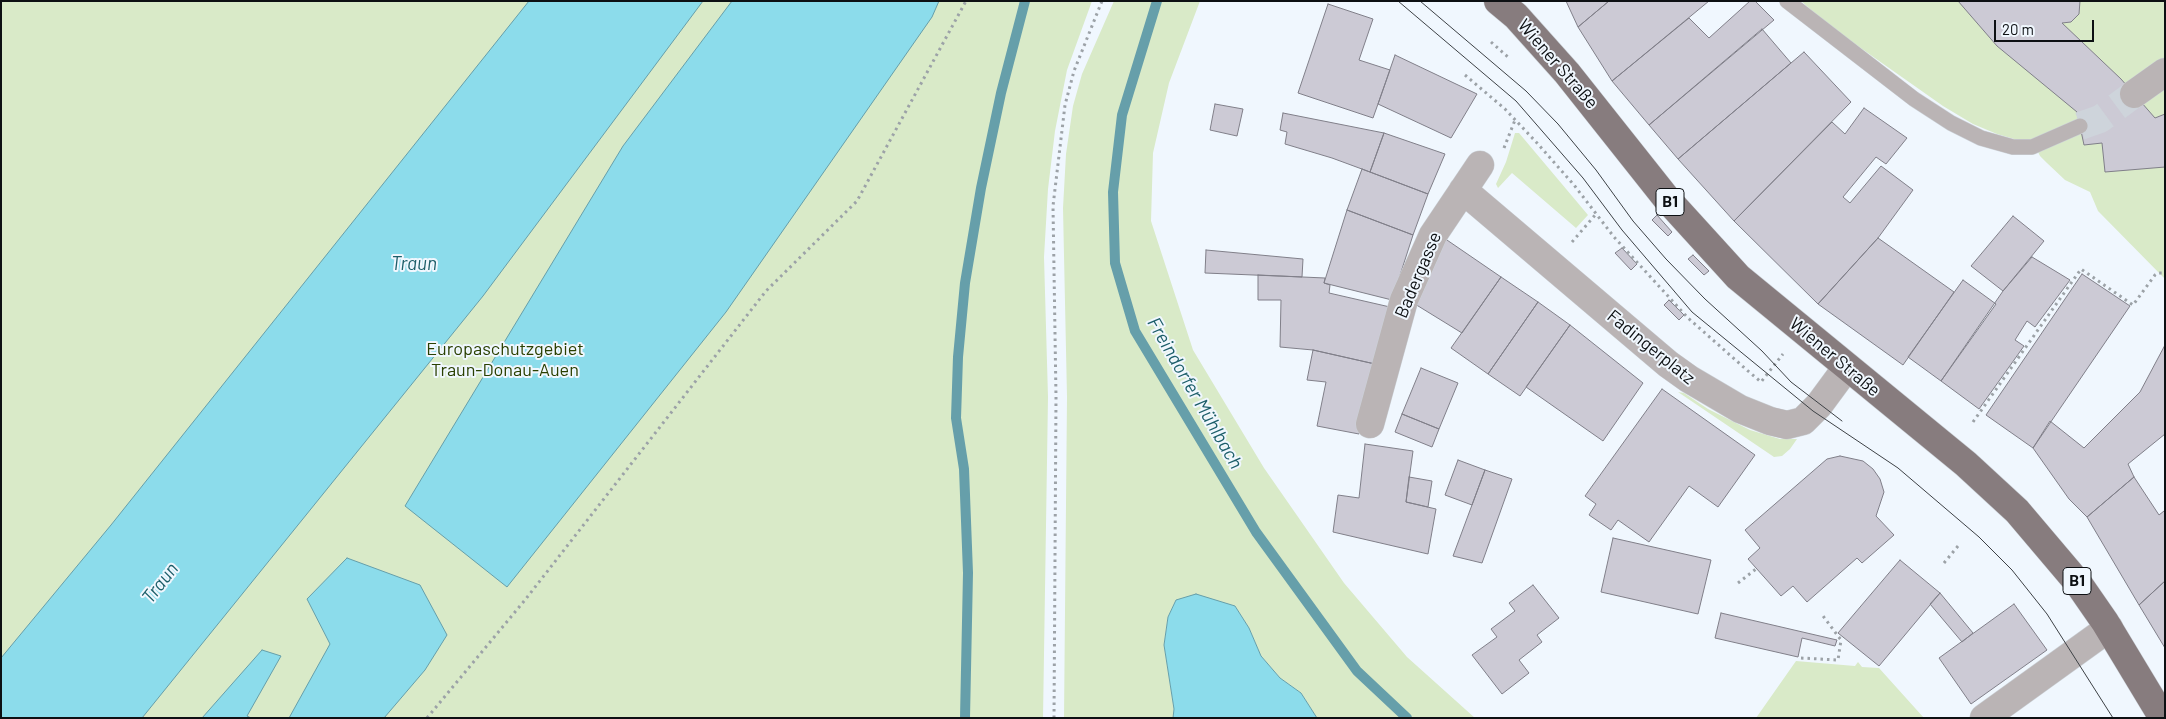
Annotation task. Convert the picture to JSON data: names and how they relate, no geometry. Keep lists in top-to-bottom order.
{
  "streets": {
    "main road": ["Wiener Straße", "B1"],
    "street": ["Badergasse", "Fadingerplatz"]
  },
  "crossings": [
    ["Wiener Straße", "Fadingerplatz"],
    ["Badergasse", "Fadingerplatz"]
  ],
  "water": ["Traun", "Freindorfer Mühlbach"],
  "parks": ["Europaschutzgebiet Traun-Donau-Auen"],
  "scale_bar": "20 m"
}
